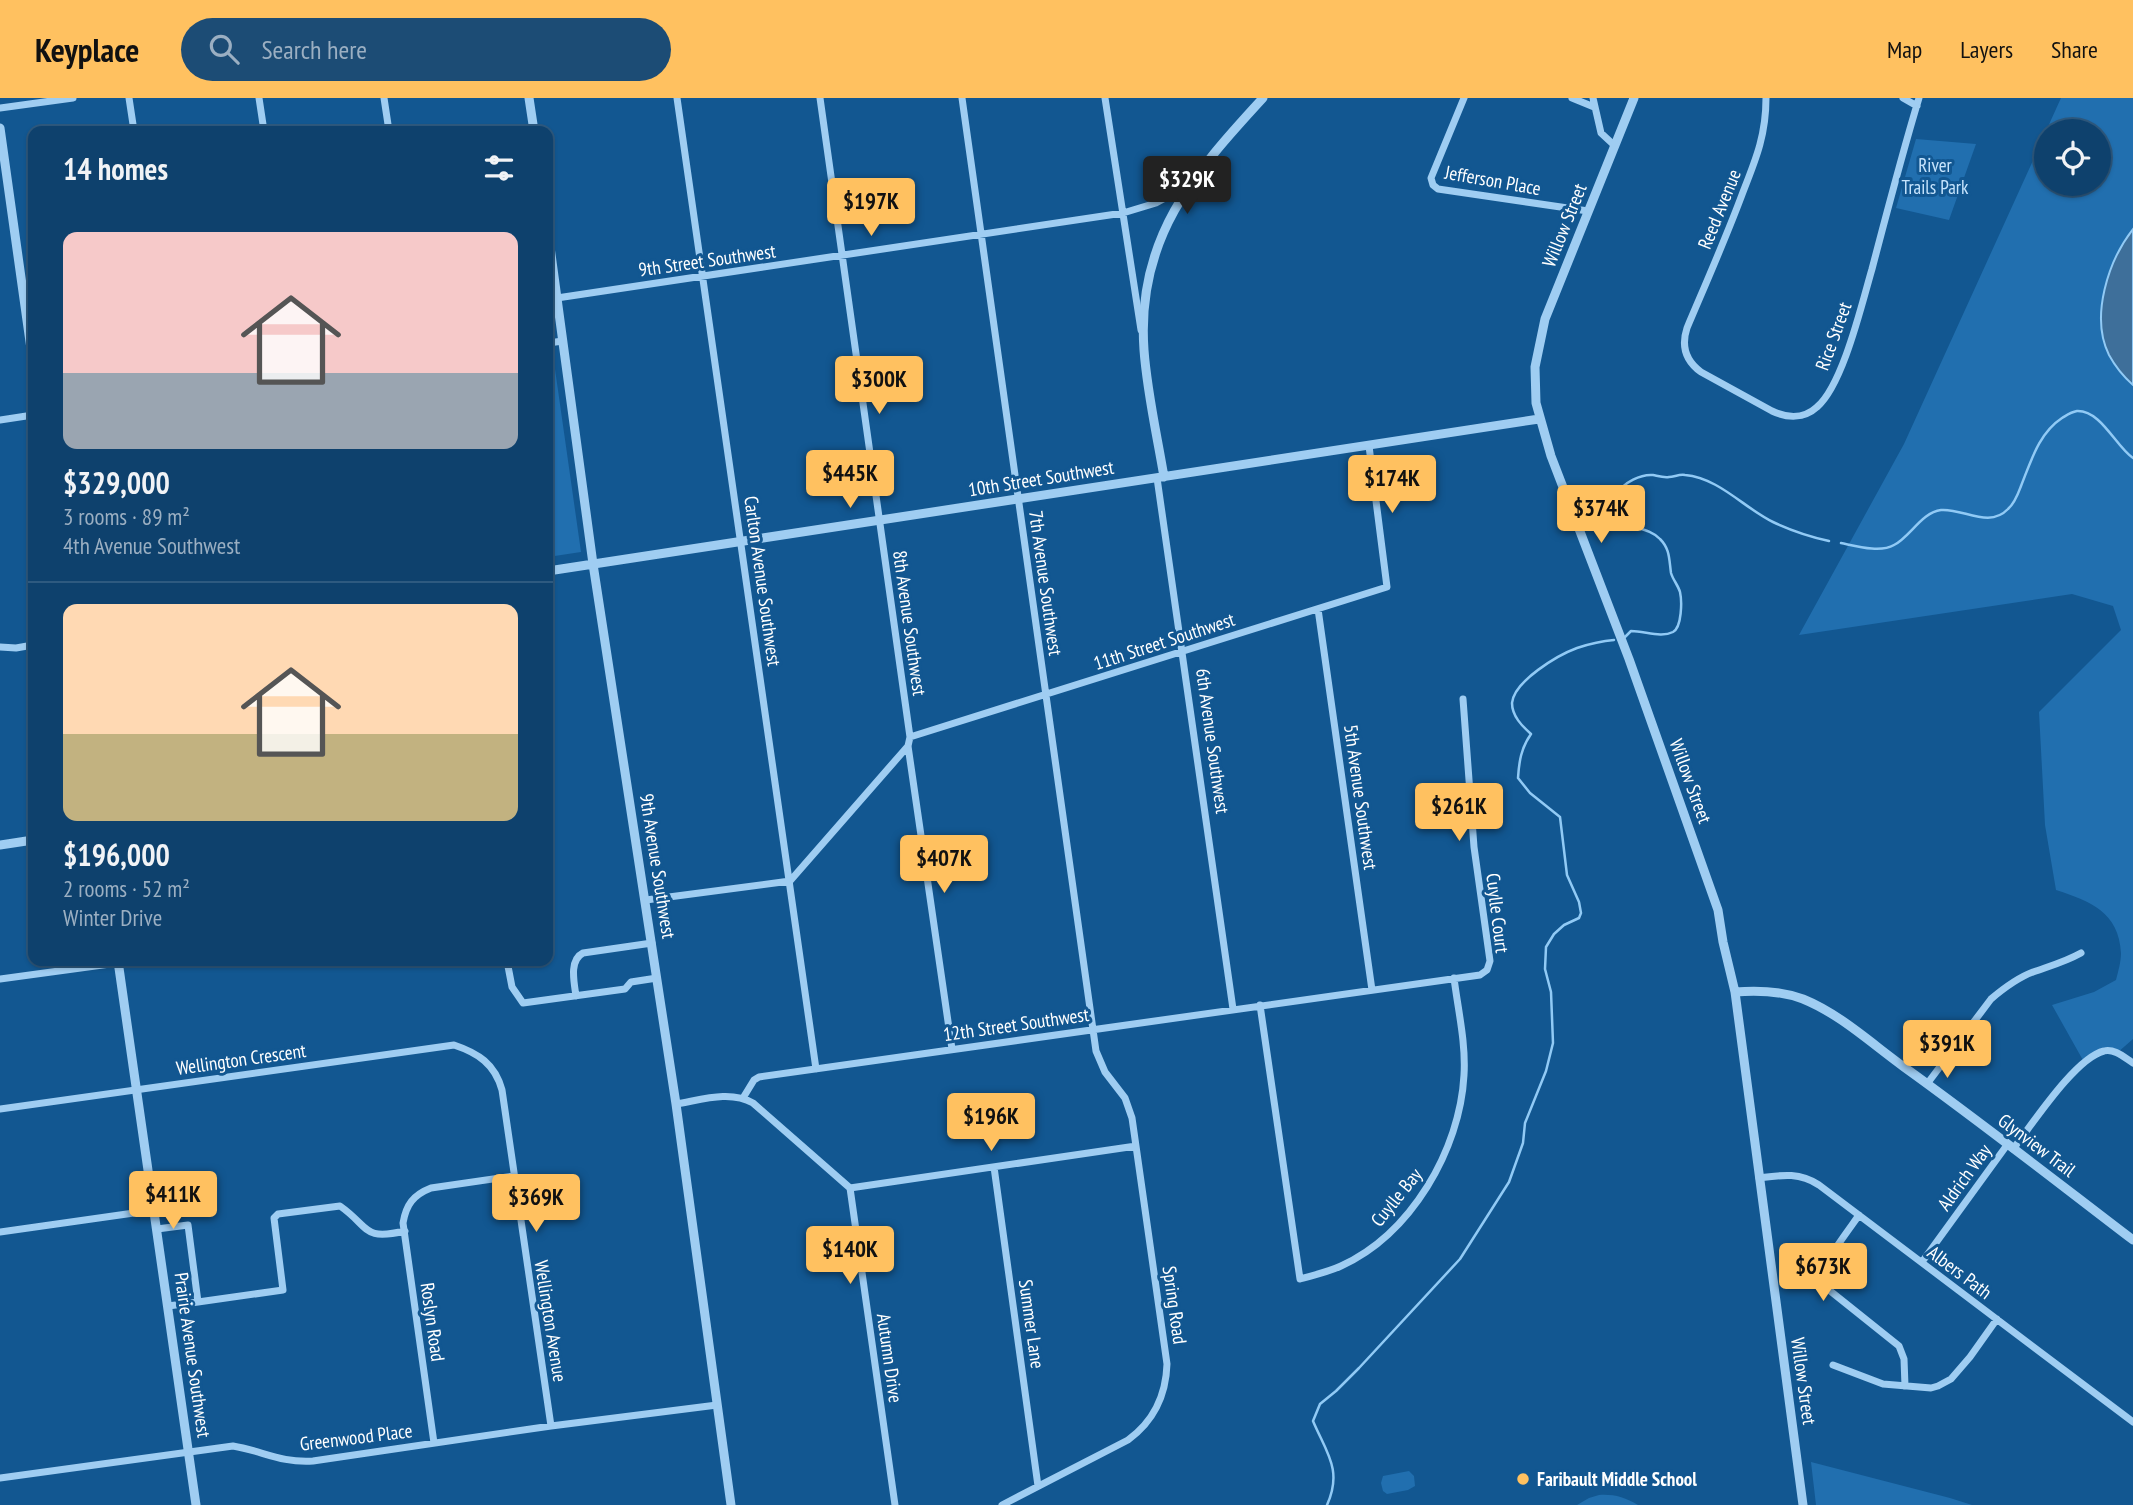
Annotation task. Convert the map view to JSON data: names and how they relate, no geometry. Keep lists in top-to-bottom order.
{
  "streets": {
    "street": [
      "Jefferson Place",
      "Reed Avenue",
      "Willow Street",
      "9th Street Southwest",
      "Rice Street",
      "10th Street Southwest",
      "Carlton Avenue Southwest",
      "7th Avenue Southwest",
      "8th Avenue Southwest",
      "11th Street Southwest",
      "6th Avenue Southwest",
      "5th Avenue Southwest",
      "9th Avenue Southwest",
      "Cuylle Court",
      "12th Street Southwest",
      "Wellington Crescent",
      "Glynview Trail",
      "Aldrich Way",
      "Cuylle Bay",
      "Albers Path",
      "Spring Road",
      "Wellington Avenue",
      "Roslyn Road",
      "Summer Lane",
      "Prairie Avenue Southwest",
      "Autumn Drive",
      "Greenwood Place"
    ]
  },
  "crossings": [
    ["Jefferson Place", "Willow Street"],
    ["Reed Avenue", "Rice Street"],
    ["Willow Street", "10th Street Southwest"],
    ["Willow Street", "Glynview Trail"],
    ["Willow Street", "Albers Path"],
    ["9th Street Southwest", "Carlton Avenue Southwest"],
    ["9th Street Southwest", "7th Avenue Southwest"],
    ["9th Street Southwest", "8th Avenue Southwest"],
    ["9th Street Southwest", "6th Avenue Southwest"],
    ["9th Street Southwest", "9th Avenue Southwest"],
    ["10th Street Southwest", "Carlton Avenue Southwest"],
    ["10th Street Southwest", "7th Avenue Southwest"],
    ["10th Street Southwest", "8th Avenue Southwest"],
    ["10th Street Southwest", "11th Street Southwest"],
    ["10th Street Southwest", "6th Avenue Southwest"],
    ["10th Street Southwest", "9th Avenue Southwest"],
    ["Carlton Avenue Southwest", "12th Street Southwest"],
    ["7th Avenue Southwest", "11th Street Southwest"],
    ["7th Avenue Southwest", "12th Street Southwest"],
    ["7th Avenue Southwest", "Spring Road"],
    ["8th Avenue Southwest", "11th Street Southwest"],
    ["11th Street Southwest", "6th Avenue Southwest"],
    ["11th Street Southwest", "5th Avenue Southwest"],
    ["6th Avenue Southwest", "12th Street Southwest"],
    ["5th Avenue Southwest", "12th Street Southwest"],
    ["9th Avenue Southwest", "Greenwood Place"],
    ["Cuylle Court", "Cuylle Bay"],
    ["12th Street Southwest", "Cuylle Bay"],
    ["12th Street Southwest", "Spring Road"],
    ["Wellington Crescent", "Wellington Avenue"],
    ["Wellington Crescent", "Prairie Avenue Southwest"],
    ["Glynview Trail", "Aldrich Way"],
    ["Aldrich Way", "Albers Path"],
    ["Spring Road", "Summer Lane"],
    ["Wellington Avenue", "Roslyn Road"],
    ["Wellington Avenue", "Greenwood Place"],
    ["Roslyn Road", "Greenwood Place"],
    ["Prairie Avenue Southwest", "Greenwood Place"]
  ],
  "parks": ["River Trails Park"],
  "places": ["Faribault Middle School"],
  "page": {
    "header": "Keyplace",
    "search": "Search here",
    "nav": ["Map", "Layers", "Share"],
    "heading": "14 homes",
    "price": [
      "$329K",
      "$197K",
      "$300K",
      "$445K",
      "$174K",
      "$374K",
      "$261K",
      "$407K",
      "$391K",
      "$196K",
      "$411K",
      "$369K",
      "$140K",
      "$673K"
    ],
    "list": [
      {
        "name": "$329,000",
        "note": "3 rooms · 89 m² · 4th Avenue Southwest"
      },
      {
        "name": "$196,000",
        "note": "2 rooms · 52 m² · Winter Drive"
      }
    ]
  }
}
